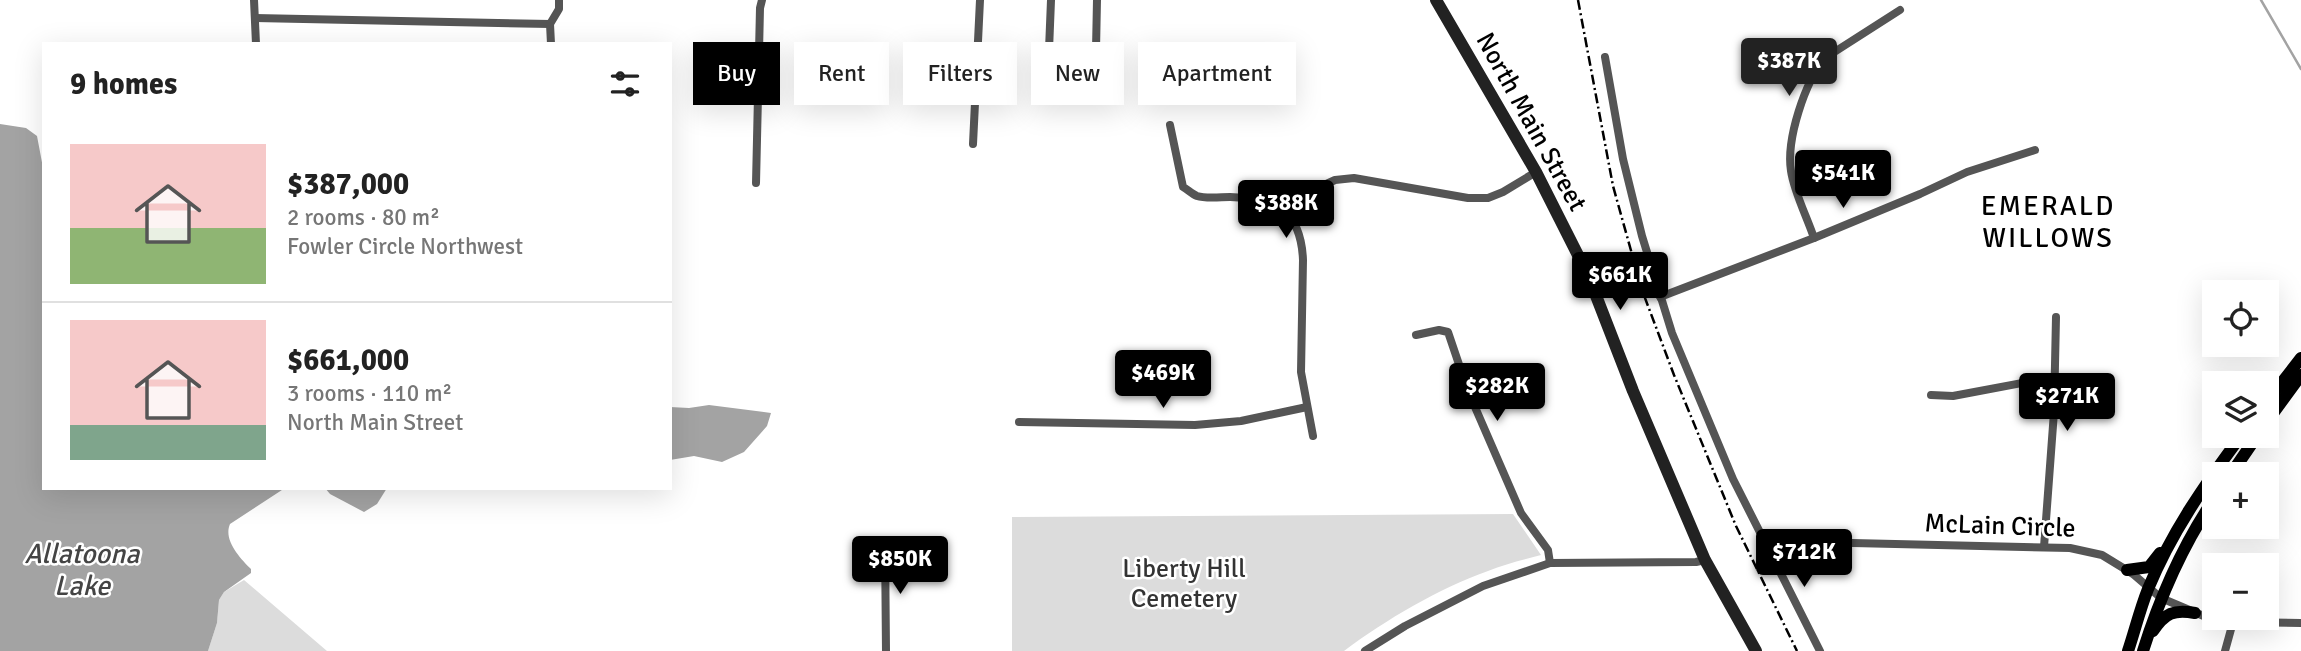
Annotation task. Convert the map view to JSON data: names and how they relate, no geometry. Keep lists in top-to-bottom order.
{
  "streets": {
    "main road": ["North Main Street"],
    "street": ["McLain Circle"]
  },
  "districts": ["EMERALD WILLOWS"],
  "water": ["Allatoona Lake"],
  "parks": ["Liberty Hill Cemetery"],
  "page": {
    "price": [
      "$387K",
      "$541K",
      "$388K",
      "$661K",
      "$469K",
      "$282K",
      "$271K",
      "$712K",
      "$850K"
    ],
    "chip": [
      "Buy",
      "Rent",
      "Filters",
      "New",
      "Apartment"
    ],
    "heading": "9 homes",
    "list": [
      {
        "name": "$387,000",
        "note": "2 rooms · 80 m² · Fowler Circle Northwest"
      },
      {
        "name": "$661,000",
        "note": "3 rooms · 110 m² · North Main Street"
      }
    ],
    "map_buttons": ["+", "−"]
  }
}
